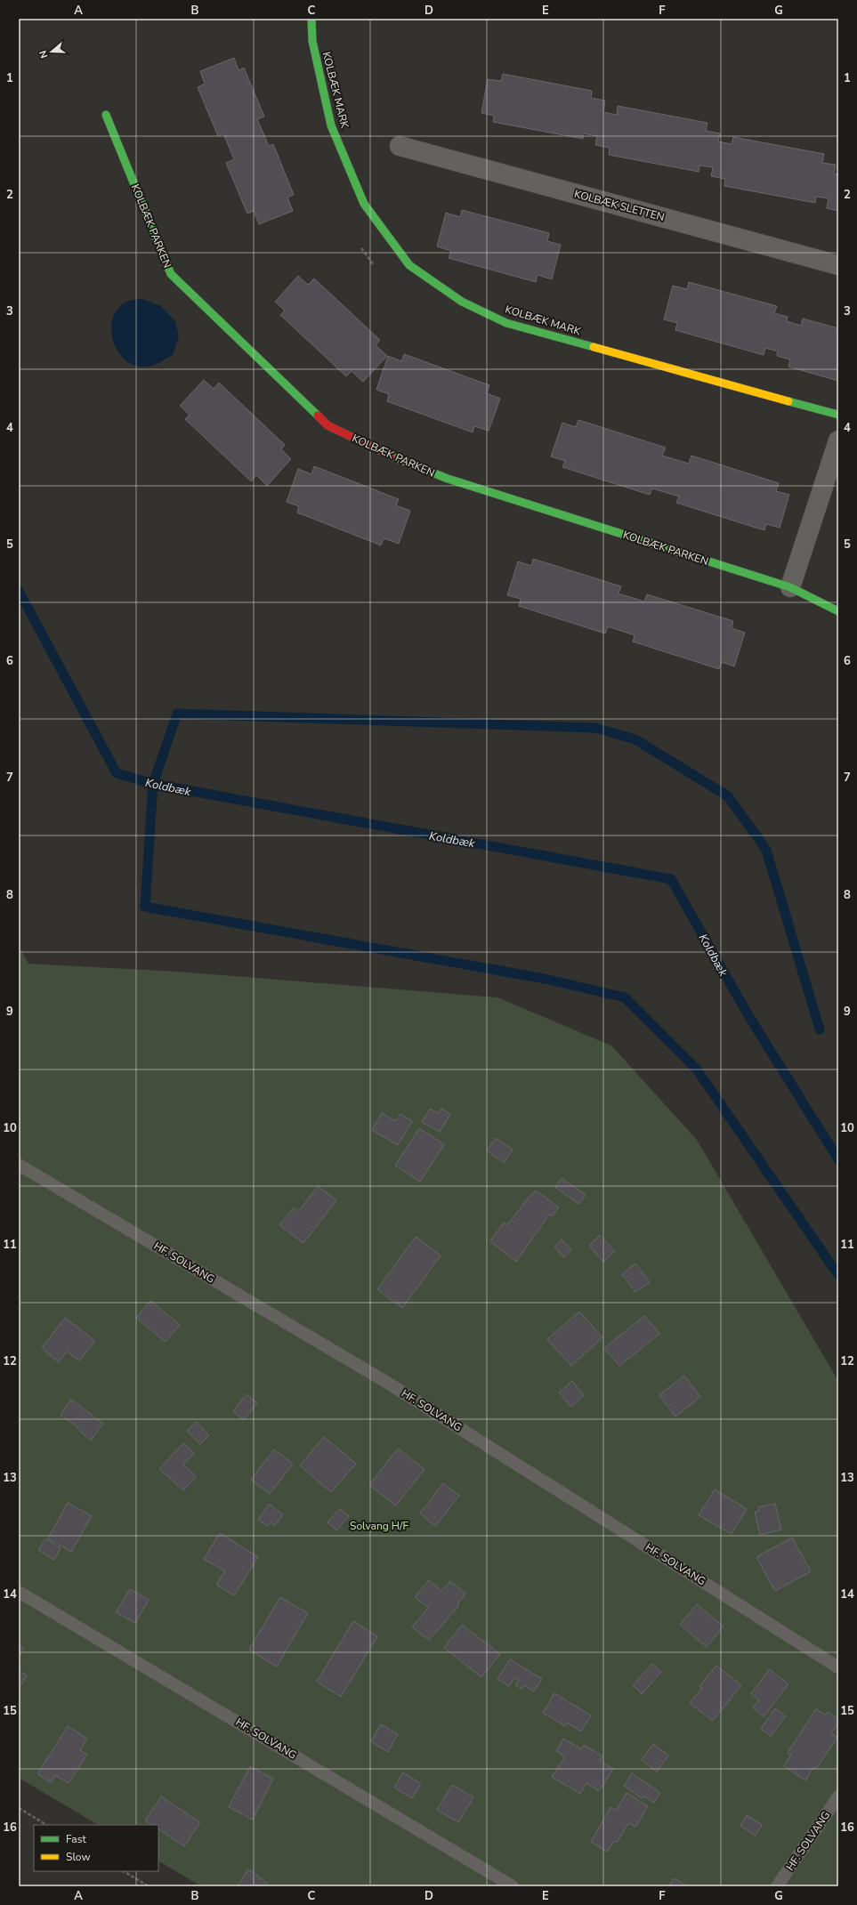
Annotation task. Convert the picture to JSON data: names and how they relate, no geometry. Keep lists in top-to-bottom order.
{
  "streets": {
    "street": ["KOLBÆK MARK", "KOLBÆK SLETTEN", "KOLBÆK PARKEN"],
    "lane": ["HF. SOLVANG"]
  },
  "water": ["Koldbæk"],
  "parks": ["Solvang H/F"],
  "legend": ["Fast", "Slow"],
  "north": "left",
  "grid": {
    "columns": [
      "A",
      "B",
      "C",
      "D",
      "E",
      "F",
      "G"
    ],
    "rows": [
      "1",
      "2",
      "3",
      "4",
      "5",
      "6",
      "7",
      "8",
      "9",
      "10",
      "11",
      "12",
      "13",
      "14",
      "15",
      "16"
    ]
  }
}
